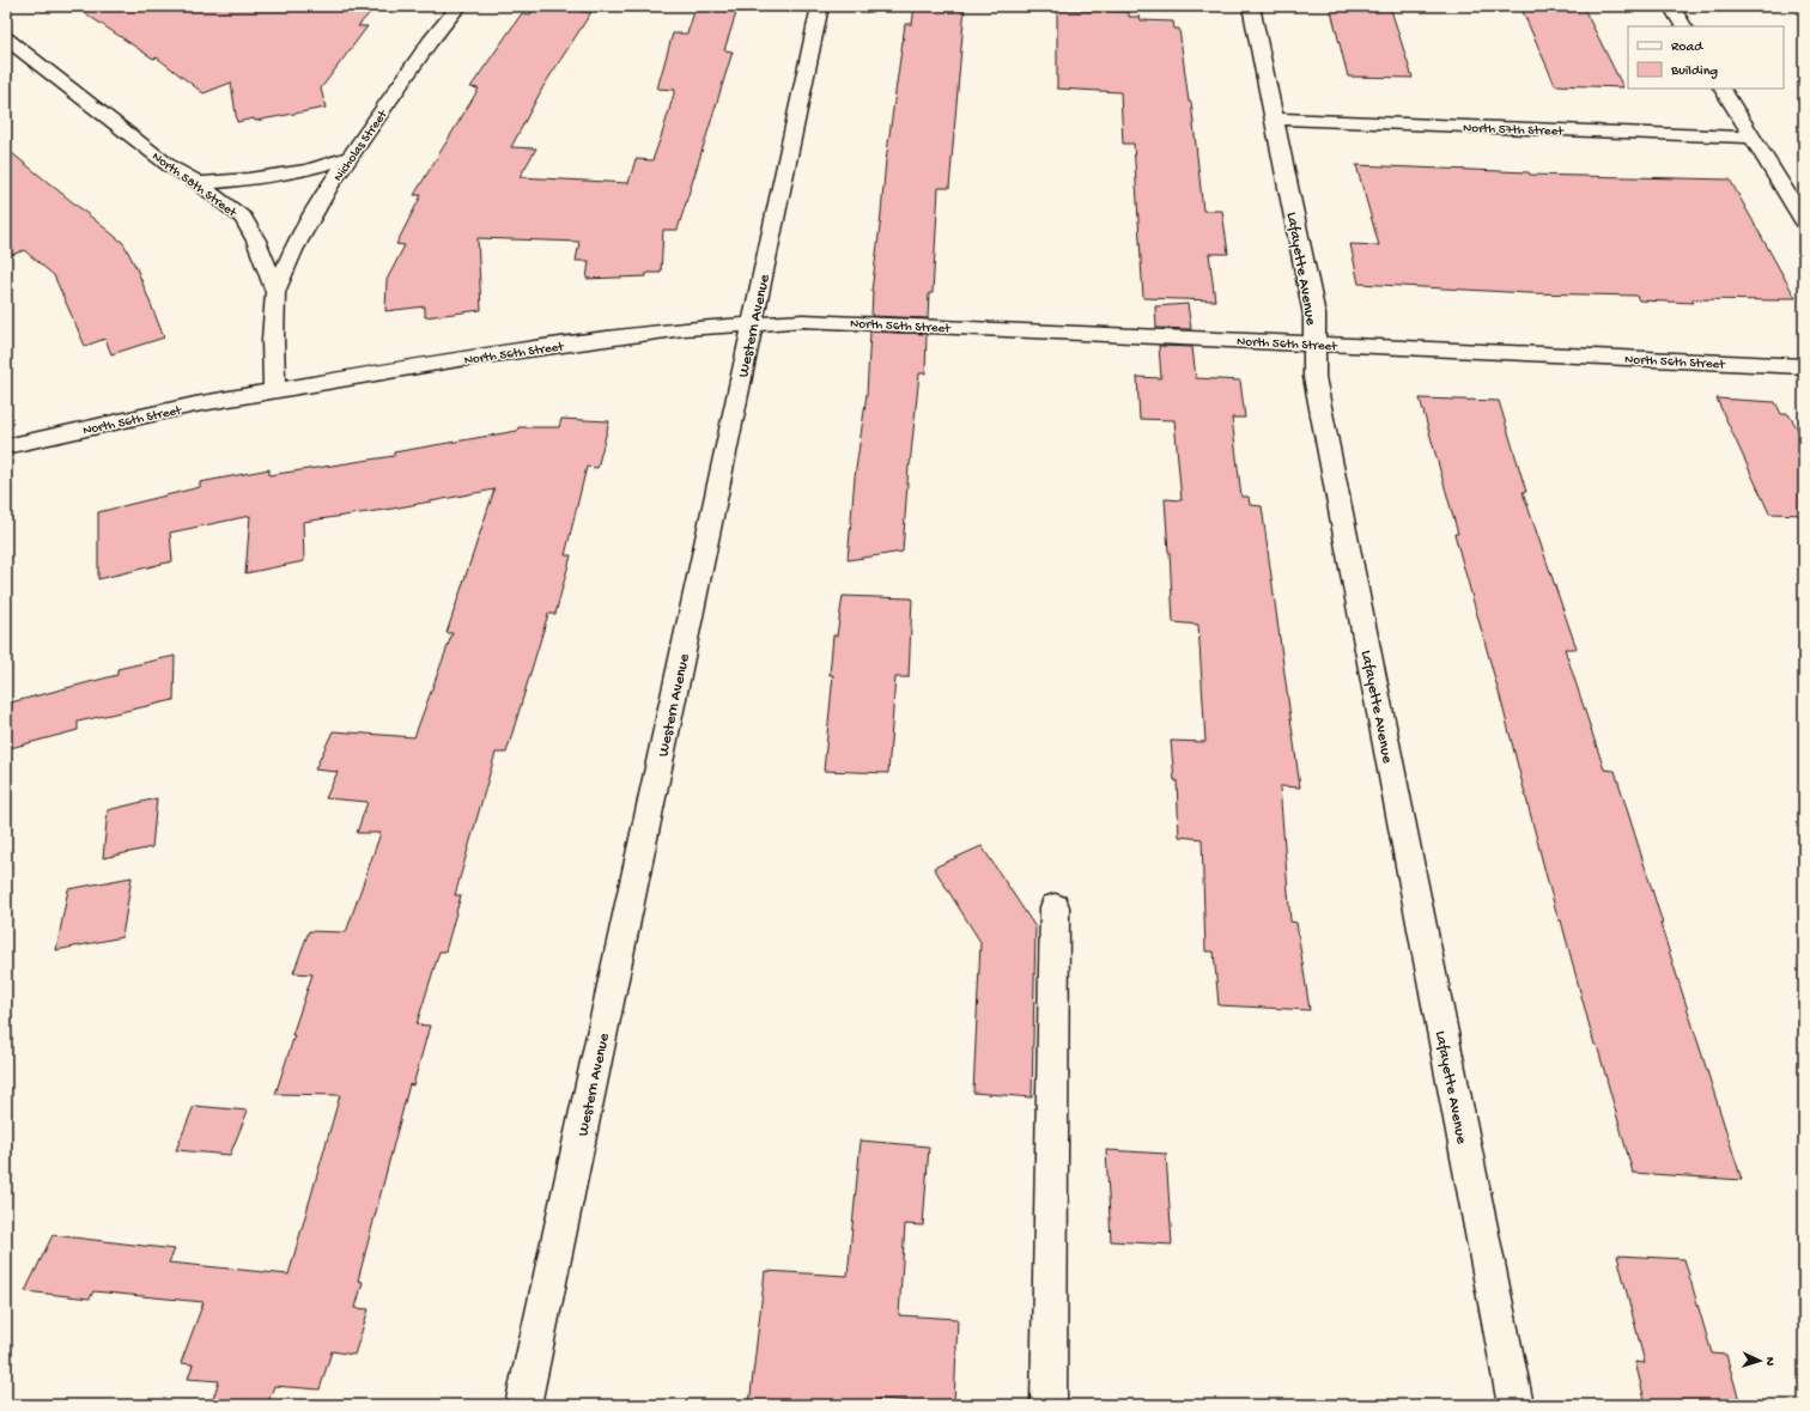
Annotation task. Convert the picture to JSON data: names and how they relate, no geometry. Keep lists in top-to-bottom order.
{
  "streets": {
    "street": [
      "North 57th Street",
      "Nicholas Street",
      "North 58th Street",
      "Lafayette Avenue",
      "North 56th Street",
      "Western Avenue"
    ]
  },
  "crossings": [
    ["North 57th Street", "Lafayette Avenue"],
    ["Nicholas Street", "North 58th Street"],
    ["North 58th Street", "North 56th Street"],
    ["Lafayette Avenue", "North 56th Street"],
    ["North 56th Street", "Western Avenue"]
  ],
  "legend": ["Road", "Building"],
  "north": "right"
}
